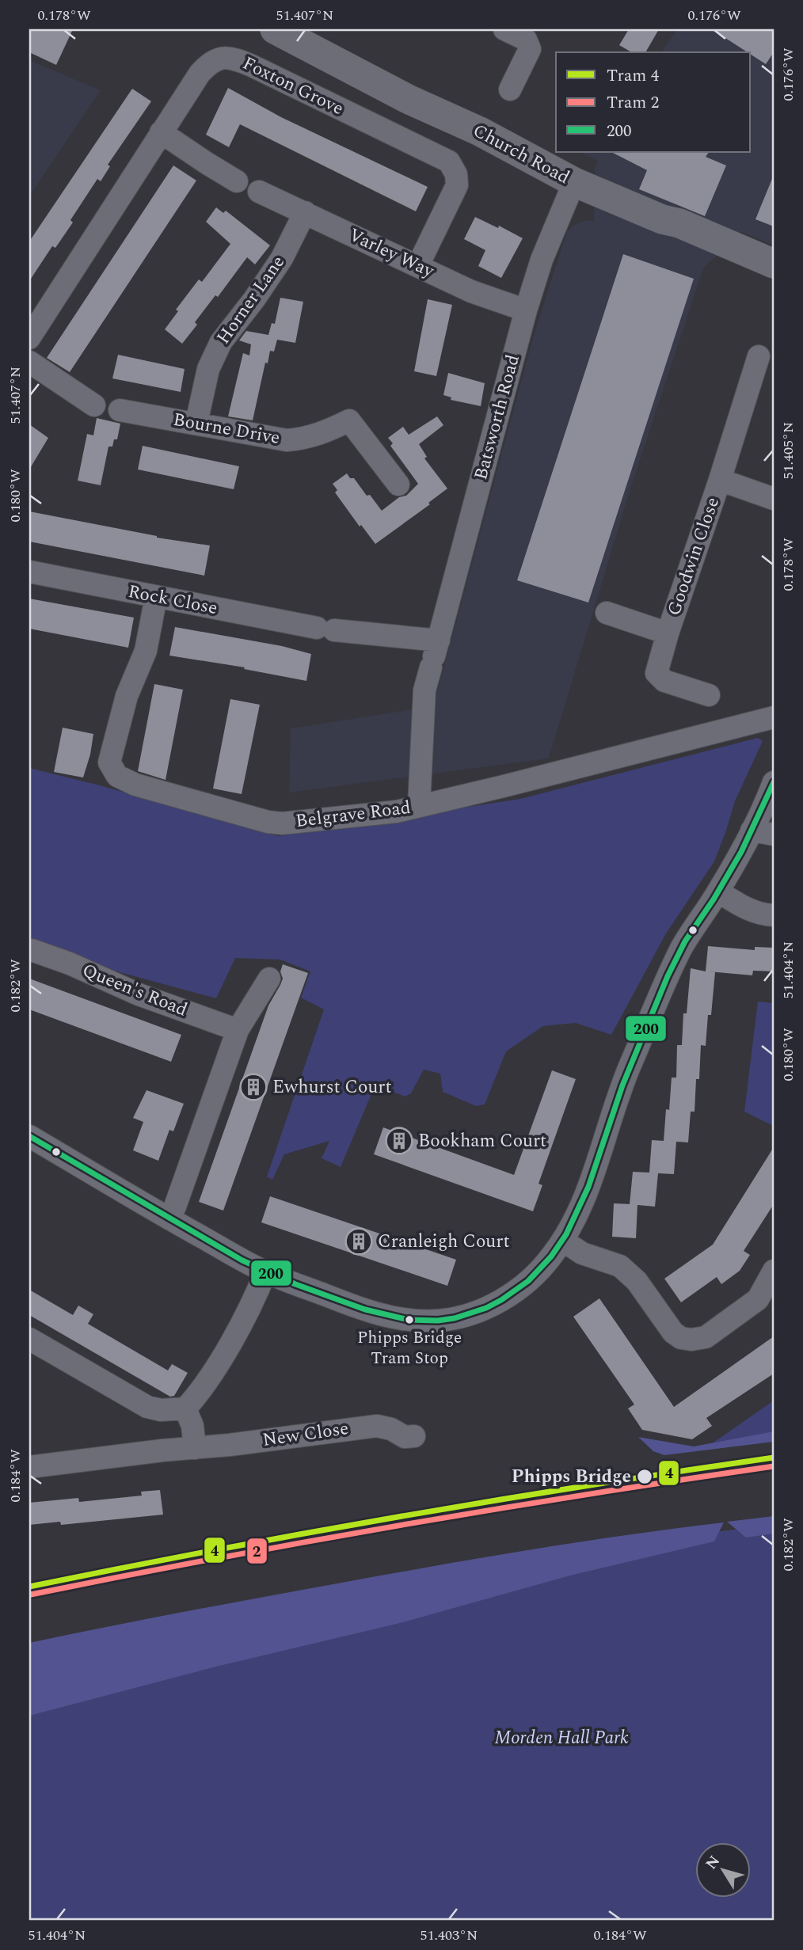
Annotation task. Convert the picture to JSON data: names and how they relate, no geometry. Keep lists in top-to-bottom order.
{
  "streets": {
    "street": [
      "Foxton Grove",
      "Church Road",
      "Varley Way",
      "Horner Lane",
      "Batsworth Road",
      "Bourne Drive",
      "Goodwin Close",
      "Rock Close",
      "Belgrave Road",
      "Queen's Road",
      "New Close"
    ]
  },
  "crossings": [
    ["Foxton Grove", "Varley Way"],
    ["Church Road", "Batsworth Road"],
    ["Varley Way", "Horner Lane"],
    ["Varley Way", "Batsworth Road"],
    ["Horner Lane", "Bourne Drive"],
    ["Batsworth Road", "Rock Close"],
    ["Batsworth Road", "Belgrave Road"],
    ["Rock Close", "Belgrave Road"]
  ],
  "parks": ["Morden Hall Park"],
  "places": {
    "building": ["Ewhurst Court", "Bookham Court", "Cranleigh Court"],
    "other": ["Phipps Bridge Tram Stop", "Phipps Bridge"]
  },
  "lines": ["transit line 200", "tram line 4", "tram line 2"],
  "legend": ["Tram 4", "Tram 2", "200"],
  "north": "top left",
  "coordinates": [
    "0.178°W",
    "51.407°N",
    "0.176°W",
    "51.405°N",
    "0.180°W",
    "51.404°N",
    "0.182°W",
    "0.184°W",
    "51.403°N"
  ]
}
